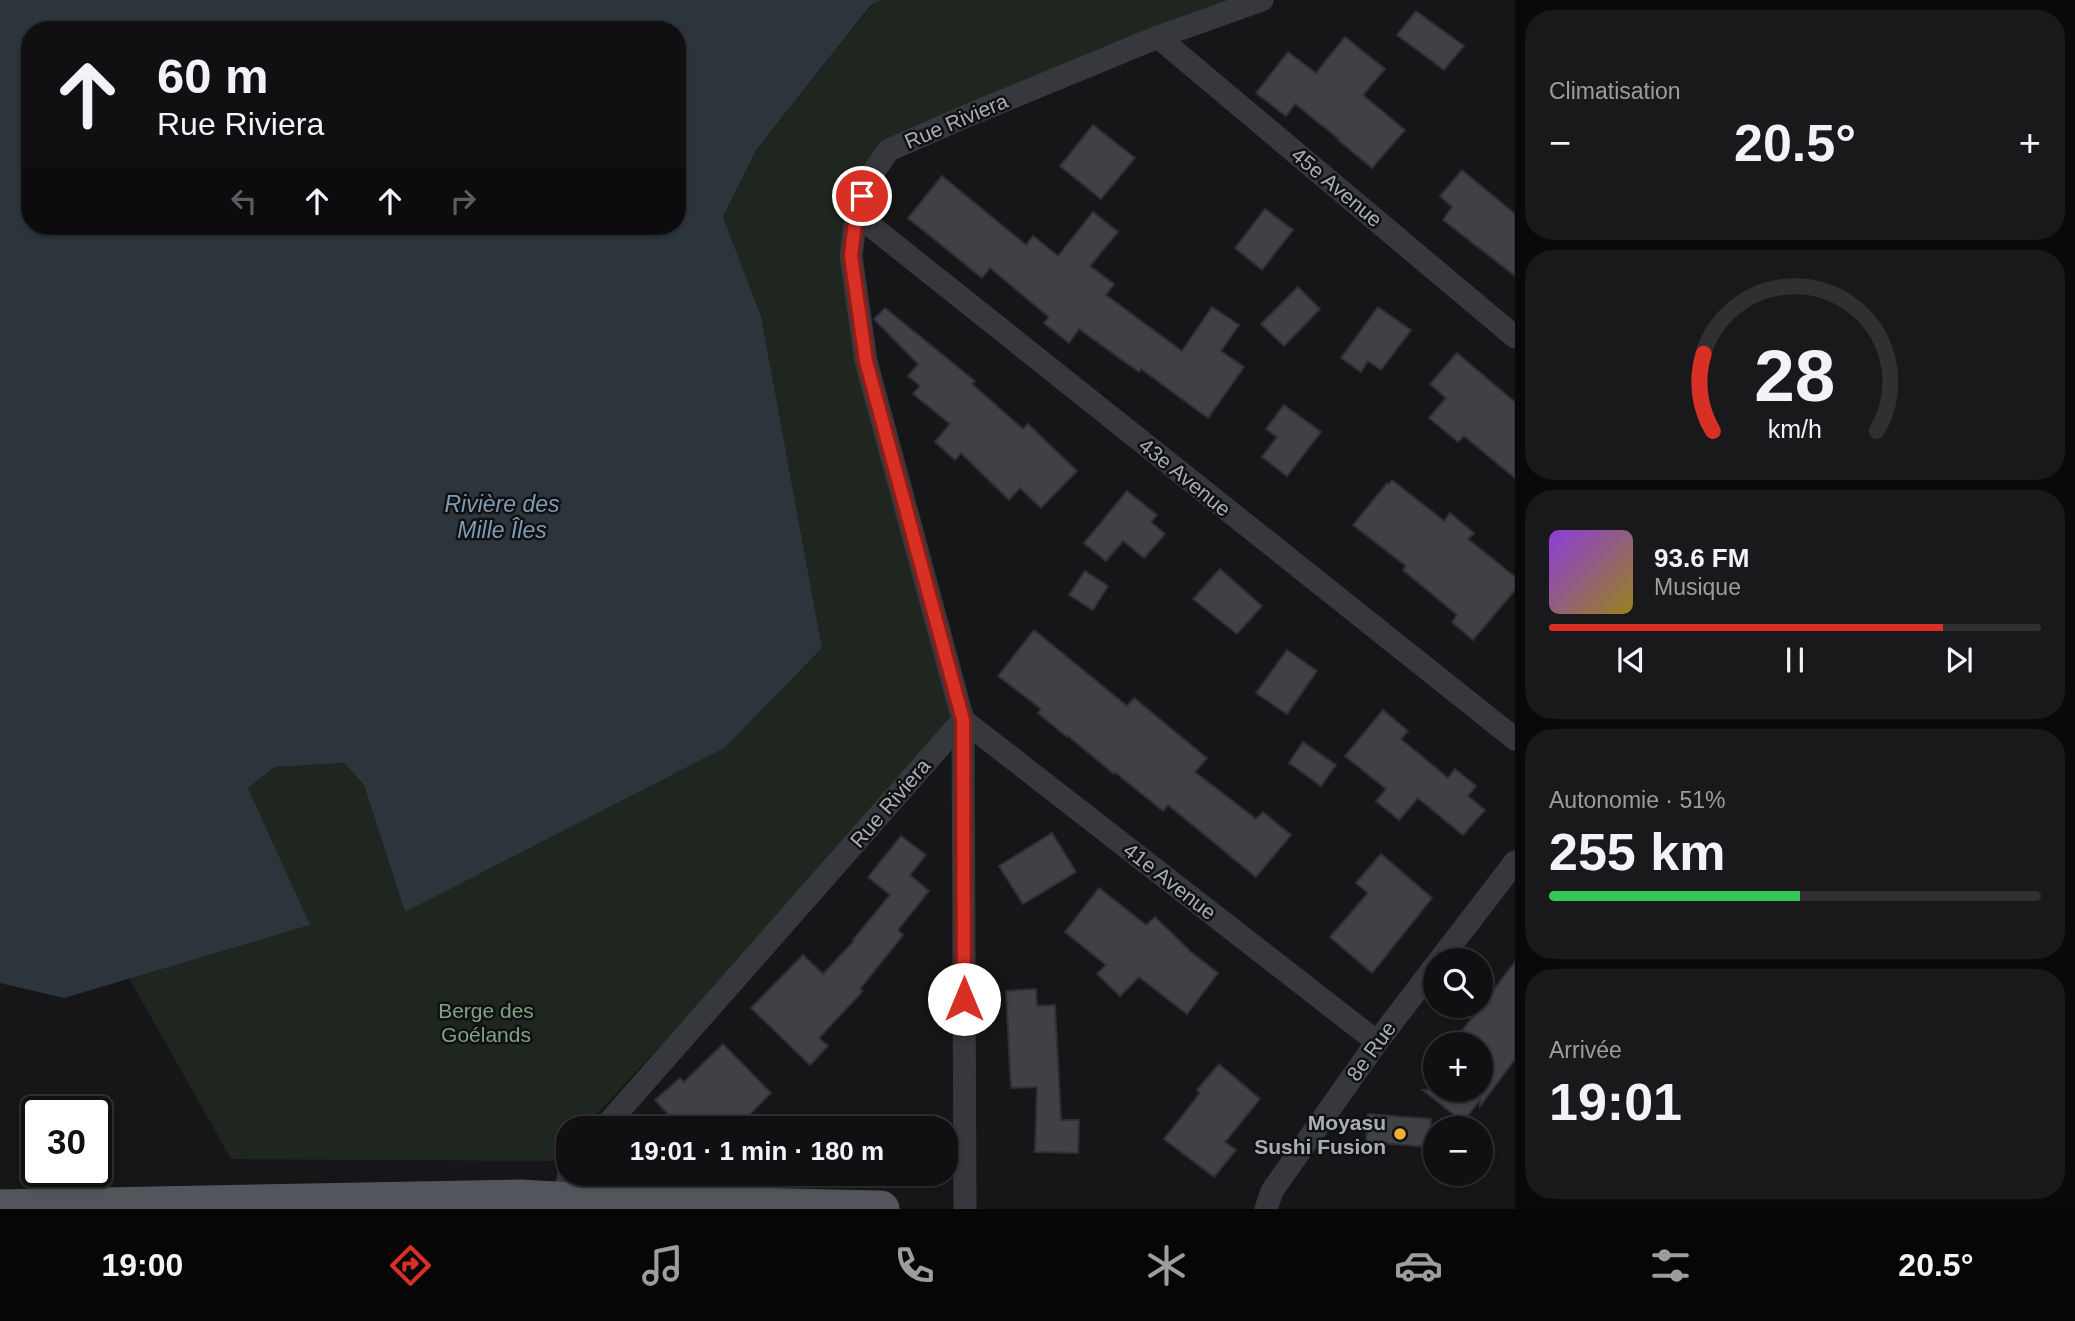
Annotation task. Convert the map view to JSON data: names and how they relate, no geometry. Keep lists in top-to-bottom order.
{
  "streets": {
    "street": [
      "Rue Riviera",
      "45e Avenue",
      "43e Avenue",
      "41e Avenue",
      "8e Rue"
    ]
  },
  "crossings": [
    ["Rue Riviera", "45e Avenue"],
    ["Rue Riviera", "43e Avenue"],
    ["Rue Riviera", "41e Avenue"],
    ["41e Avenue", "8e Rue"]
  ],
  "water": ["Rivière des Mille Îles"],
  "parks": ["Berge des Goélands"],
  "places": ["Moyasu Sushi Fusion"],
  "page": {
    "tile": [
      "Climatisation",
      ["Autonomie · 51%", "255 km"],
      ["Arrivée", "19:01"]
    ],
    "turn": ["60 m", "Rue Riviera"],
    "heat": ["−", "20.5°", "+"],
    "song": ["93.6 FM", "Musique"],
    "map_buttons": ["+", "−"],
    "limit": "30",
    "trip": "19:01 · 1 min · 180 m",
    "tabs": ["19:00", "20.5°"],
    "gauge": ["28", "km/h"]
  }
}
